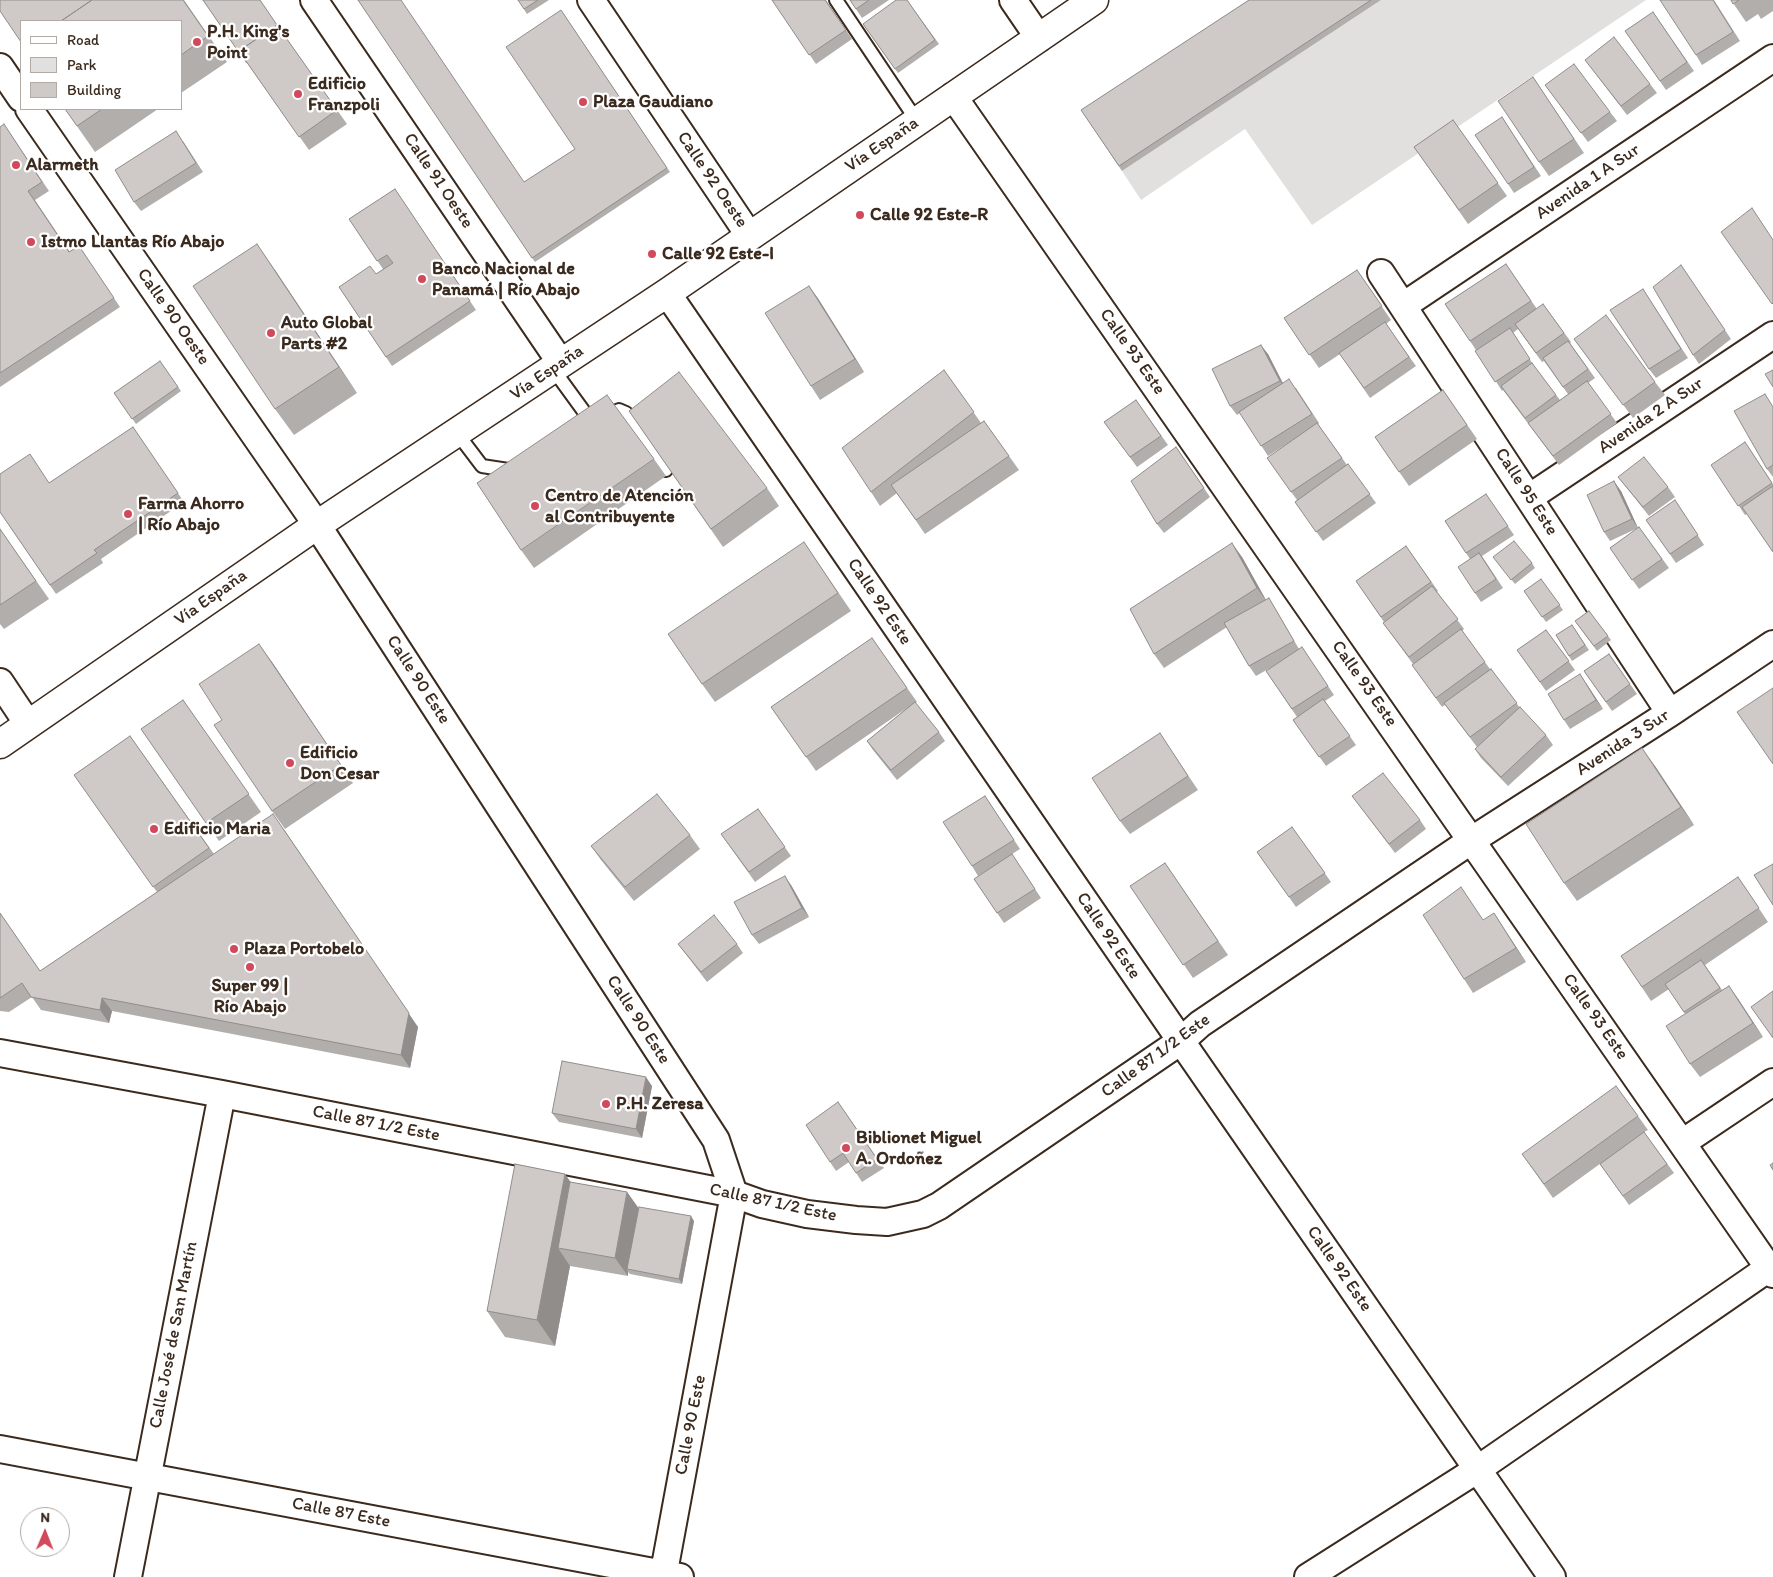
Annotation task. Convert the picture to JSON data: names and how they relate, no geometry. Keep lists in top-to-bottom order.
{
  "streets": {
    "main road": ["Vía España"],
    "street": [
      "Calle 92 Oeste",
      "Calle 91 Oeste",
      "Avenida 1 A Sur",
      "Calle 90 Oeste",
      "Calle 93 Este",
      "Avenida 2 A Sur",
      "Calle 95 Este",
      "Calle 92 Este",
      "Calle 90 Este",
      "Avenida 3 Sur",
      "Calle 87 1/2 Este",
      "Calle José de San Martín",
      "Calle 87 Este"
    ]
  },
  "crossings": [
    ["Vía España", "Calle 92 Oeste"],
    ["Vía España", "Calle 91 Oeste"],
    ["Vía España", "Calle 90 Oeste"],
    ["Vía España", "Calle 93 Este"],
    ["Vía España", "Calle 92 Este"],
    ["Vía España", "Calle 90 Este"],
    ["Avenida 1 A Sur", "Calle 95 Este"],
    ["Calle 90 Oeste", "Calle 90 Este"],
    ["Calle 93 Este", "Avenida 3 Sur"],
    ["Calle 93 Este", "Calle 87 1/2 Este"],
    ["Avenida 2 A Sur", "Calle 95 Este"],
    ["Calle 95 Este", "Avenida 3 Sur"],
    ["Calle 92 Este", "Calle 87 1/2 Este"],
    ["Calle 90 Este", "Calle 87 1/2 Este"],
    ["Calle 90 Este", "Calle 87 Este"],
    ["Avenida 3 Sur", "Calle 87 1/2 Este"],
    ["Calle 87 1/2 Este", "Calle José de San Martín"],
    ["Calle José de San Martín", "Calle 87 Este"]
  ],
  "places": [
    "P.H. King's Point",
    "Edificio Franzpoli",
    "Plaza Gaudiano",
    "Alarmeth",
    "Calle 92 Este-R",
    "Istmo Llantas Río Abajo",
    "Calle 92 Este-I",
    "Banco Nacional de Panamá | Río Abajo",
    "Auto Global Parts #2",
    "Centro de Atención al Contribuyente",
    "Farma Ahorro | Río Abajo",
    "Edificio Don Cesar",
    "Edificio Maria",
    "Plaza Portobelo",
    "Super 99 | Río Abajo",
    "P.H. Zeresa",
    "Biblionet Miguel A. Ordoñez"
  ],
  "legend": ["Road", "Park", "Building"],
  "north": "top"
}
